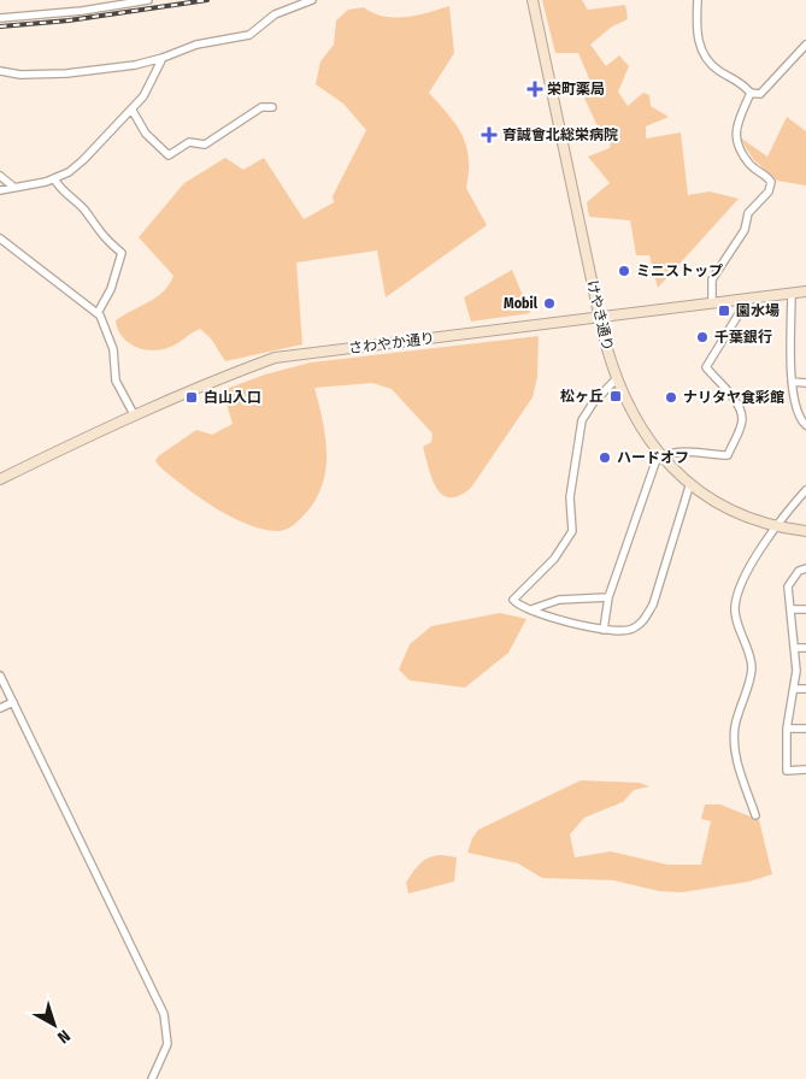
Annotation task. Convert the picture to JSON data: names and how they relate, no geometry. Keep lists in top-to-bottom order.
{
  "streets": {
    "street": ["けやき通り", "さわやか通り"]
  },
  "crossings": [
    ["けやき通り", "さわやか通り"]
  ],
  "places": {
    "health": ["栄町薬局", "育誠會北総栄病院"],
    "other": [
      "ミニストップ",
      "Mobil",
      "千葉銀行",
      "ナリタヤ食彩館",
      "ハードオフ"
    ],
    "transit": ["園水場", "松ヶ丘", "白山入口"]
  },
  "north": "bottom right"
}
